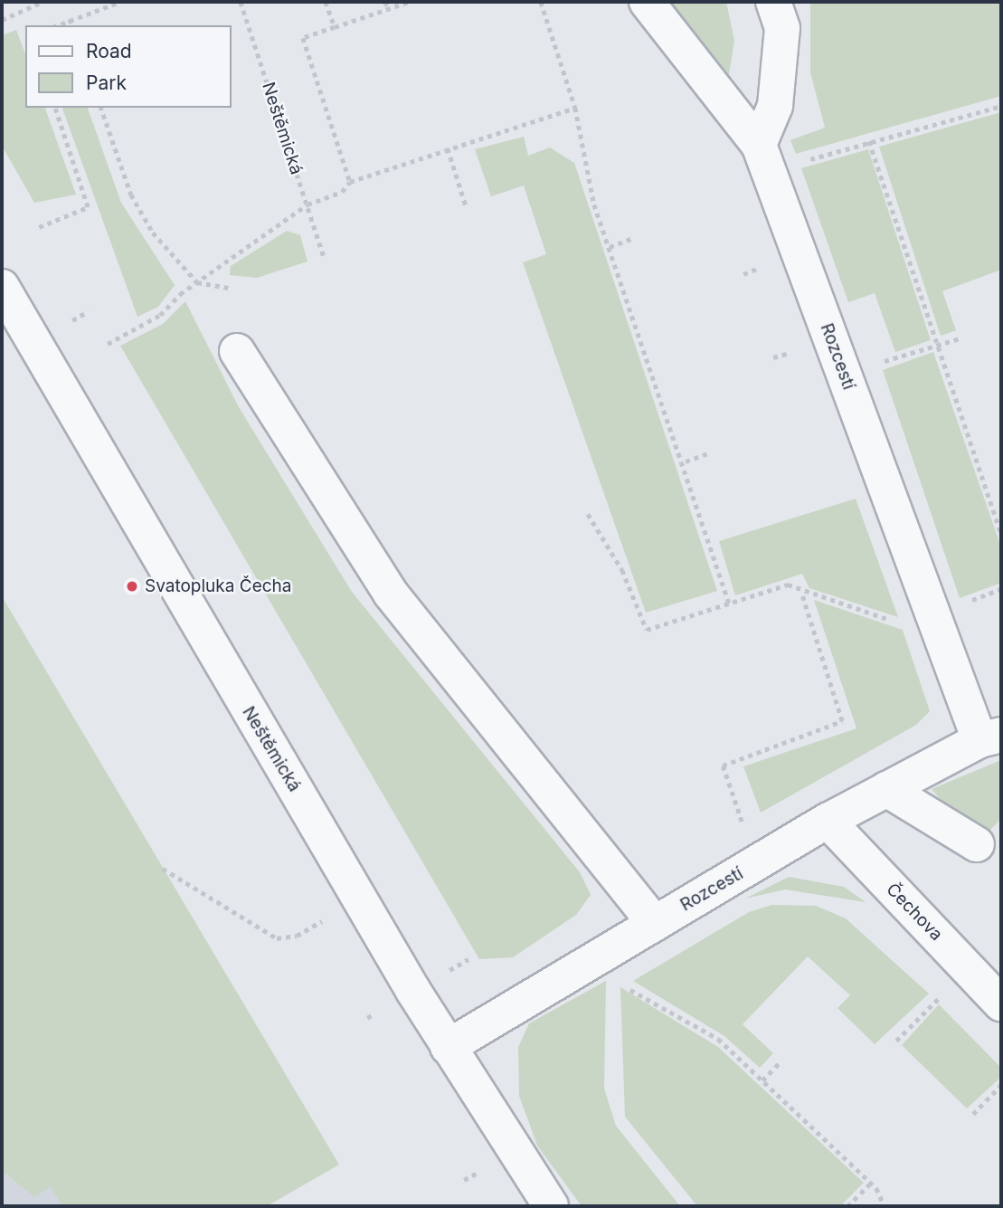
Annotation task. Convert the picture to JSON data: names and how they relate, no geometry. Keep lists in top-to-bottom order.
{
  "streets": {
    "street": ["Neštěmická", "Rozcestí", "Čechova"]
  },
  "crossings": [
    ["Neštěmická", "Rozcestí"],
    ["Rozcestí", "Čechova"]
  ],
  "places": ["Svatopluka Čecha"],
  "legend": ["Road", "Park"]
}
